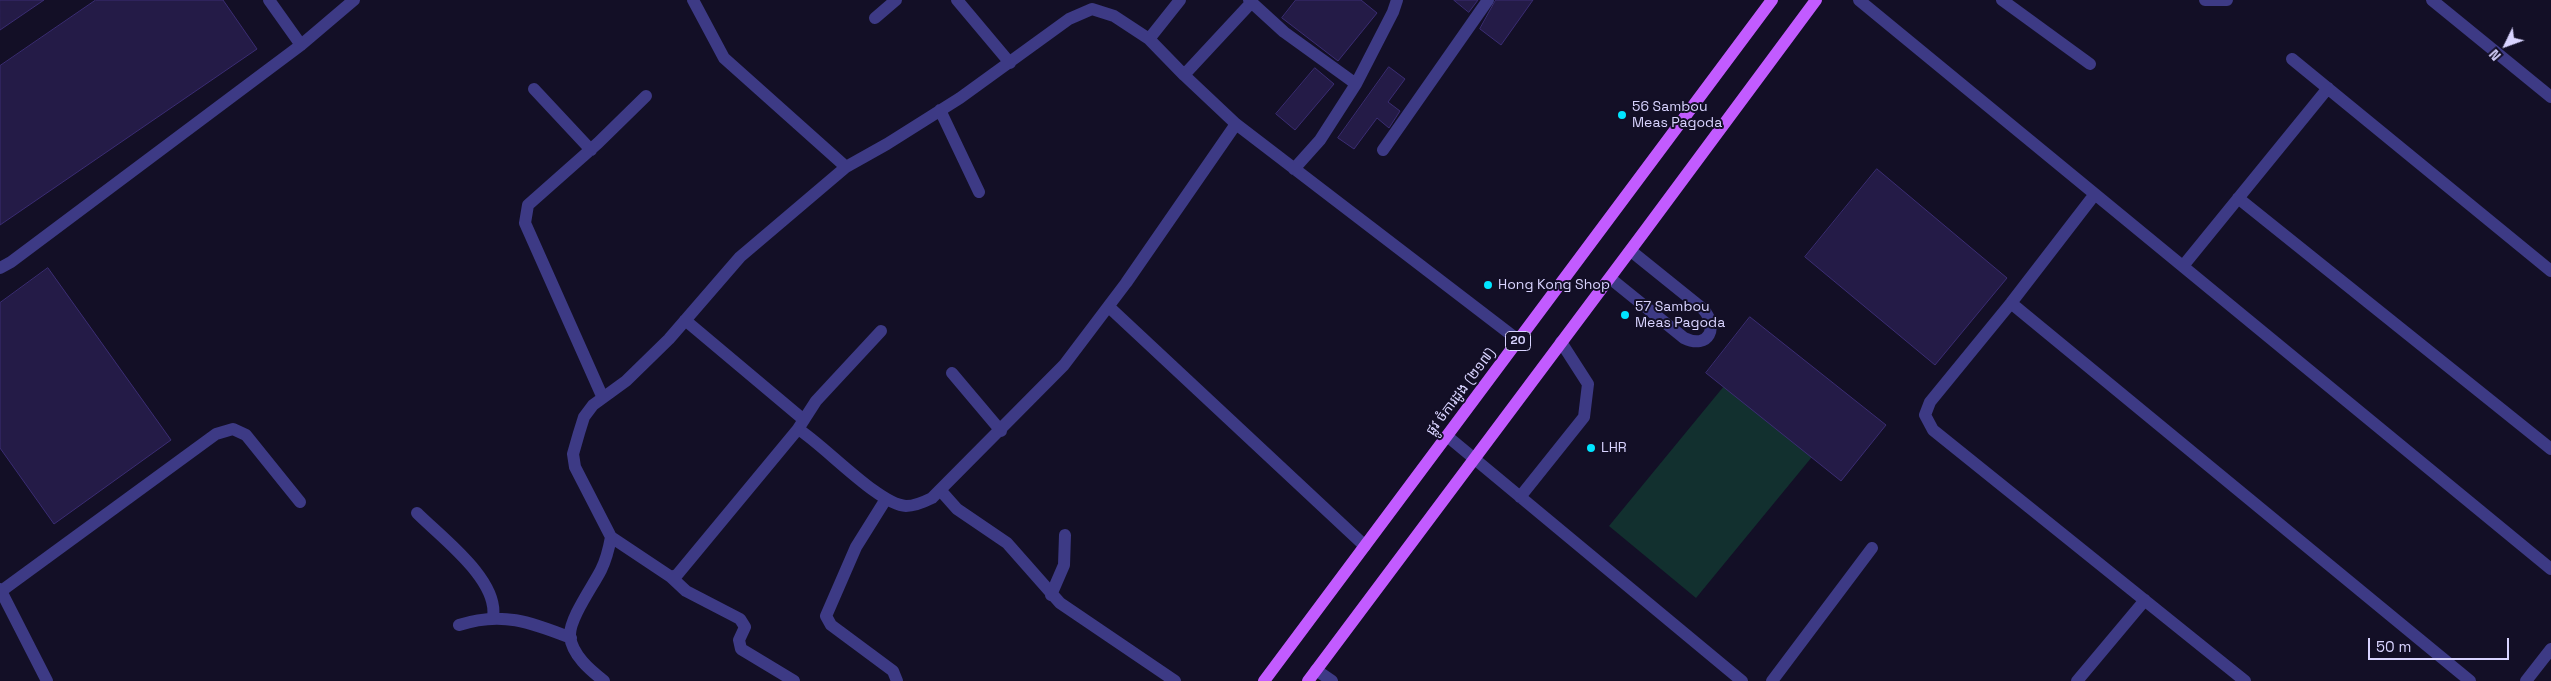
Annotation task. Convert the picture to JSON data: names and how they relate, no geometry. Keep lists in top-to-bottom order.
{
  "streets": {
    "main road": ["20", "ផ្លូវ ចំការដូង (២១៧)"]
  },
  "places": [
    "56 Sambou Meas Pagoda",
    "Hong Kong Shop",
    "57 Sambou Meas Pagoda",
    "LHR"
  ],
  "scale_bar": "50 m",
  "north": "bottom left"
}
